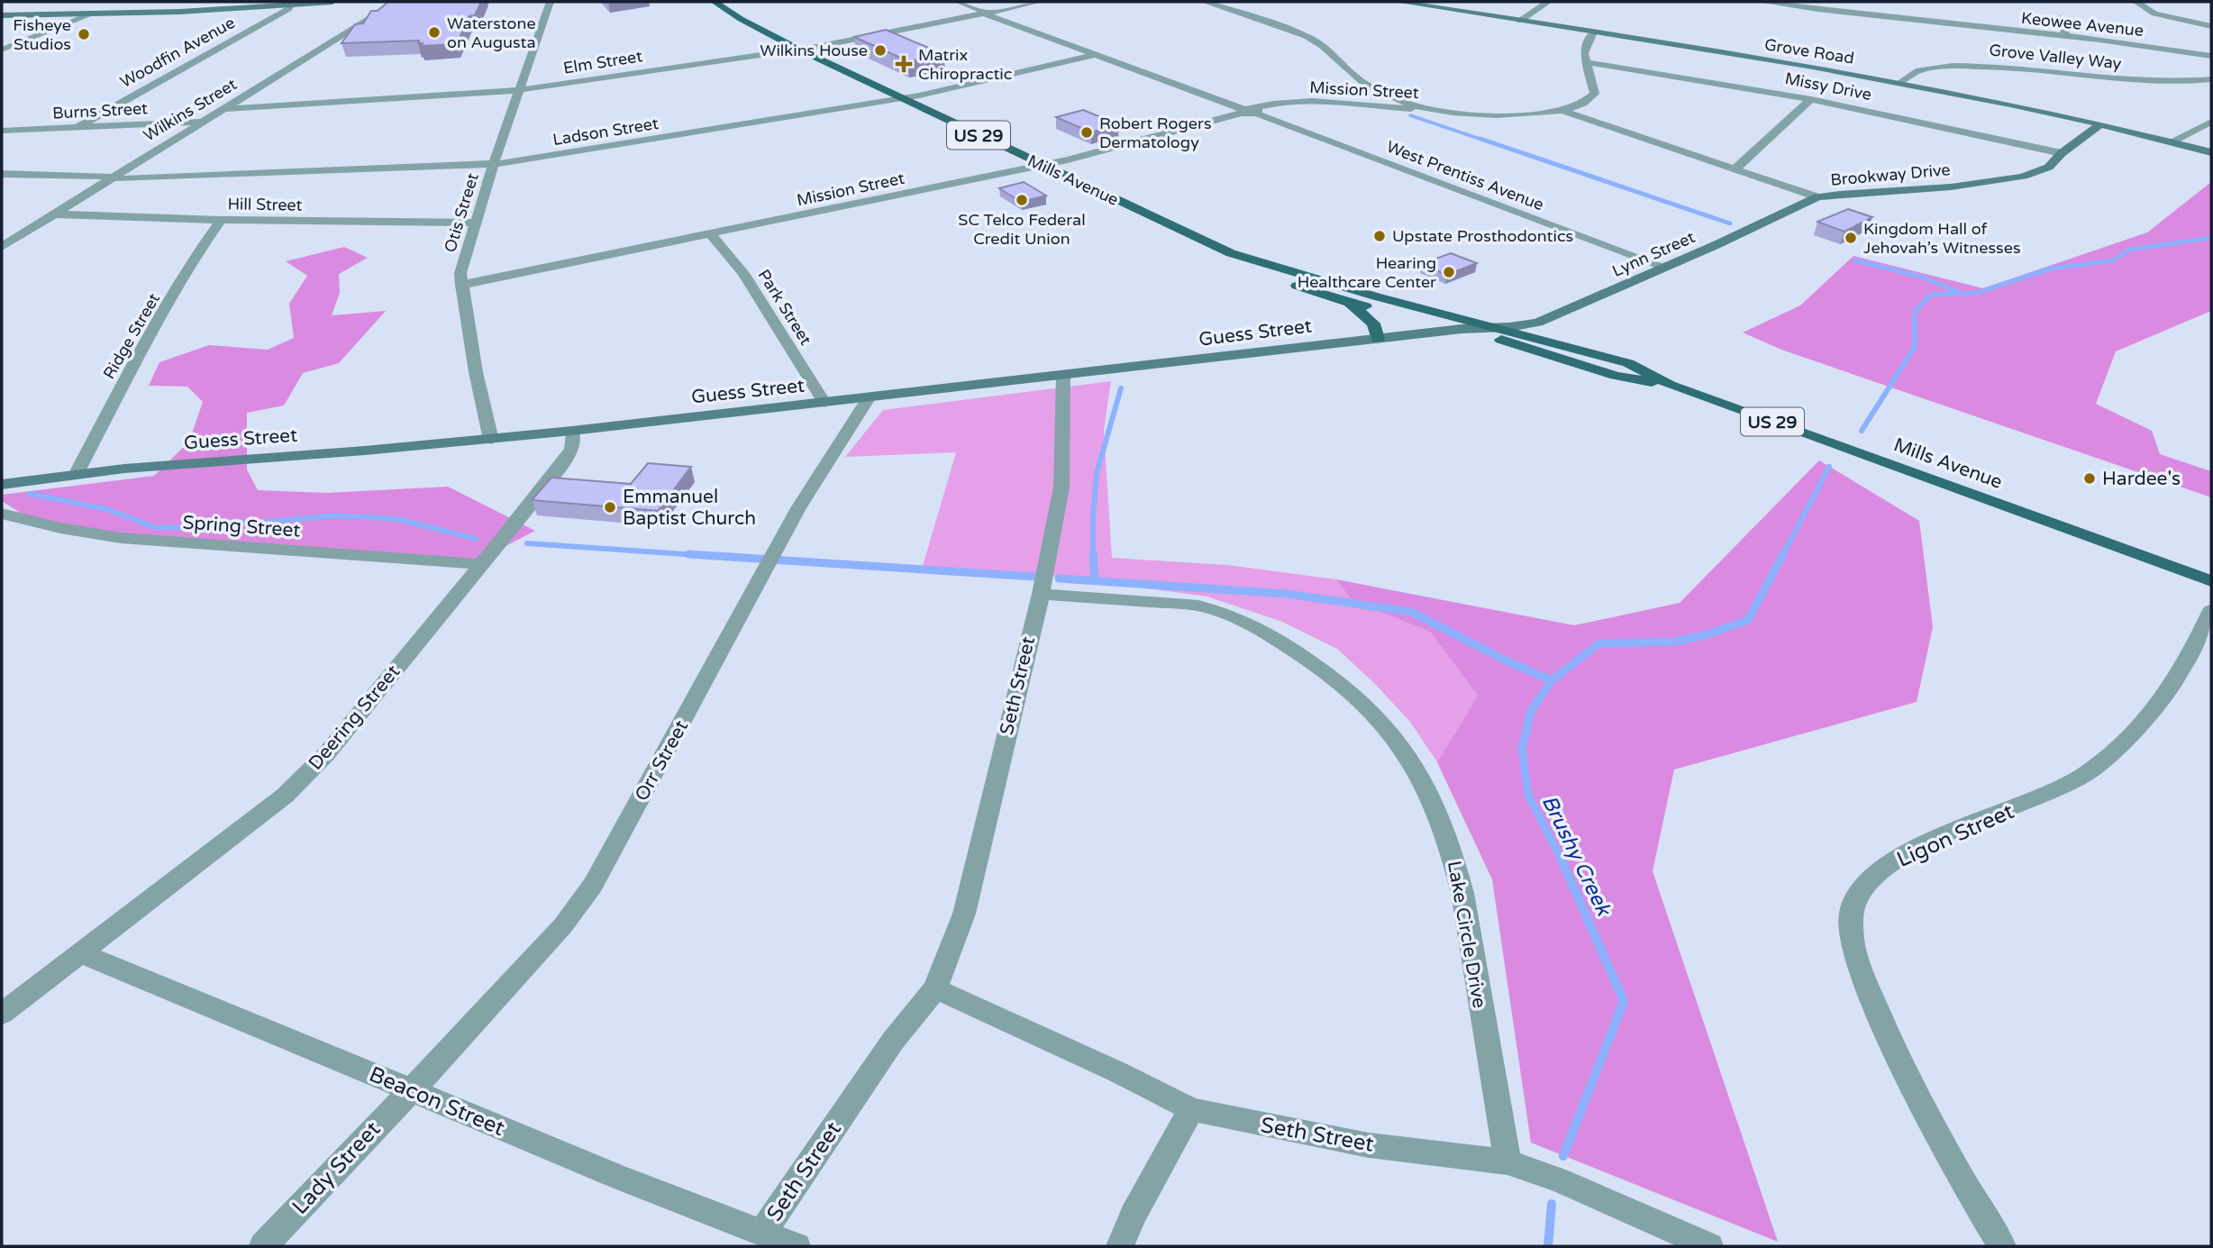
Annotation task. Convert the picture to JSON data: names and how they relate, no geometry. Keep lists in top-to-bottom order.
{
  "streets": {
    "main road": ["US 29", "Mills Avenue"],
    "street": [
      "Keowee Avenue",
      "Grove Road",
      "Woodfin Avenue",
      "Grove Valley Way",
      "Elm Street",
      "Missy Drive",
      "Mission Street",
      "Wilkins Street",
      "Burns Street",
      "Ladson Street",
      "Brookway Drive",
      "West Prentiss Avenue",
      "Hill Street",
      "Otis Street",
      "Lynn Street",
      "Park Street",
      "Guess Street",
      "Ridge Street",
      "Spring Street",
      "Seth Street",
      "Deering Street",
      "Orr Street",
      "Ligon Street",
      "Lake Circle Drive",
      "Beacon Street",
      "Lady Street"
    ]
  },
  "crossings": [
    ["Grove Road", "Grove Valley Way"],
    ["Grove Road", "Brookway Drive"],
    ["Woodfin Avenue", "Burns Street"],
    ["Elm Street", "Wilkins Street"],
    ["Elm Street", "West Prentiss Avenue"],
    ["Elm Street", "Mills Avenue"],
    ["Elm Street", "Otis Street"],
    ["Missy Drive", "Brookway Drive"],
    ["Mission Street", "Brookway Drive"],
    ["Mission Street", "West Prentiss Avenue"],
    ["Mission Street", "Mills Avenue"],
    ["Mission Street", "Otis Street"],
    ["Mission Street", "Park Street"],
    ["Wilkins Street", "Burns Street"],
    ["Wilkins Street", "Ladson Street"],
    ["Wilkins Street", "Hill Street"],
    ["Ladson Street", "West Prentiss Avenue"],
    ["Ladson Street", "Mills Avenue"],
    ["Ladson Street", "Otis Street"],
    ["Brookway Drive", "Lynn Street"],
    ["West Prentiss Avenue", "Lynn Street"],
    ["Mills Avenue", "Lynn Street"],
    ["Mills Avenue", "Guess Street"],
    ["Hill Street", "Otis Street"],
    ["Hill Street", "Ridge Street"],
    ["Otis Street", "Guess Street"],
    ["Lynn Street", "Guess Street"],
    ["Park Street", "Guess Street"],
    ["Guess Street", "Ridge Street"],
    ["Guess Street", "Seth Street"],
    ["Guess Street", "Deering Street"],
    ["Guess Street", "Orr Street"],
    ["Spring Street", "Deering Street"],
    ["Seth Street", "Lake Circle Drive"],
    ["Seth Street", "Beacon Street"],
    ["Deering Street", "Beacon Street"],
    ["Orr Street", "Beacon Street"],
    ["Orr Street", "Lady Street"],
    ["Beacon Street", "Lady Street"]
  ],
  "water": ["Brushy Creek"],
  "places": {
    "other": [
      "Waterstone on Augusta",
      "Fisheye Studios",
      "Wilkins House",
      "Robert Rogers Dermatology",
      "SC Telco Federal Credit Union",
      "Upstate Prosthodontics",
      "Kingdom Hall of Jehovah’s Witnesses",
      "Hearing Healthcare Center",
      "Hardee's",
      "Emmanuel Baptist Church"
    ],
    "health": ["Matrix Chiropractic"]
  }
}
